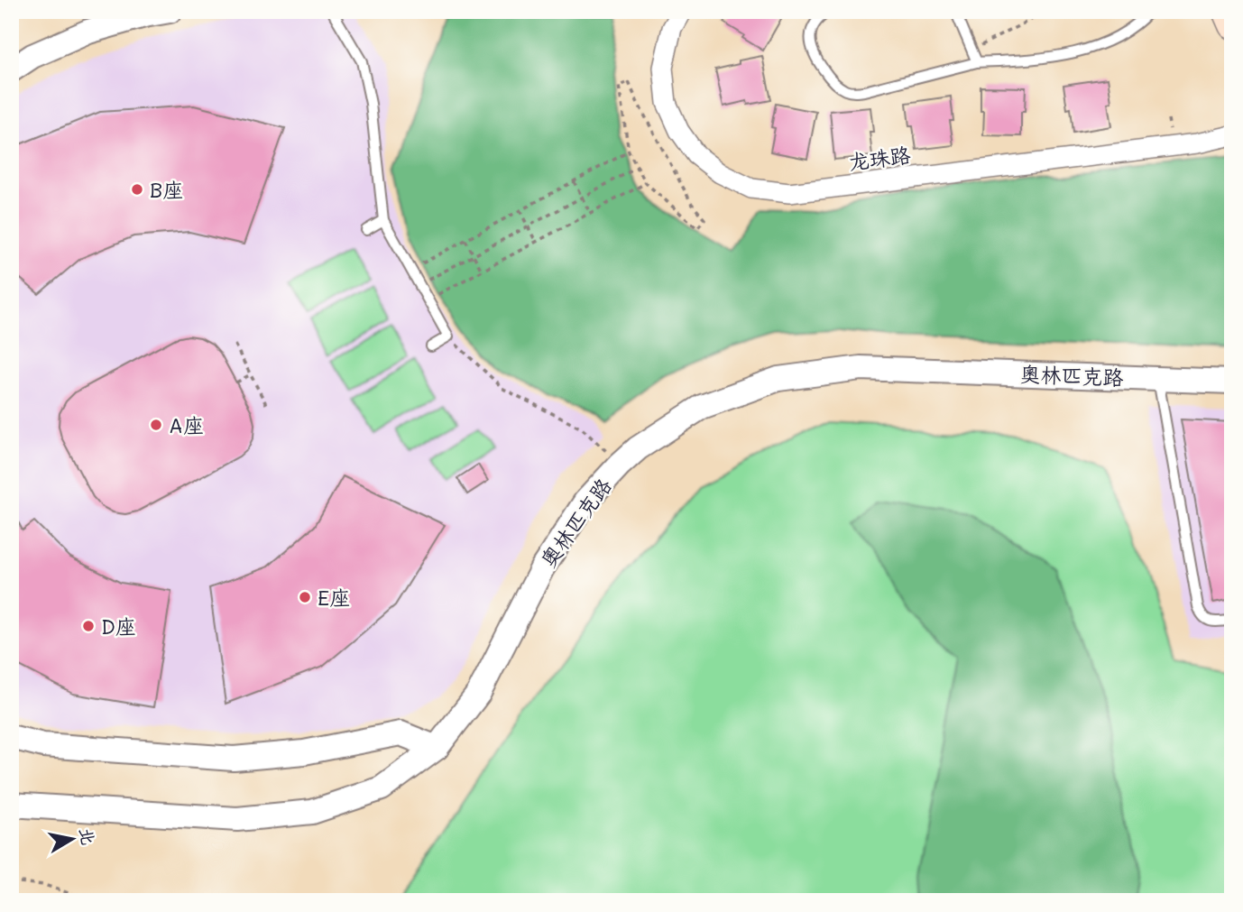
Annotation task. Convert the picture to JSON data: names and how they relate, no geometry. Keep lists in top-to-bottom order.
{
  "streets": {
    "street": ["龙珠路", "奥林匹克路"]
  },
  "places": [
    "B座",
    "A座",
    "E座",
    "D座"
  ],
  "north": "right"
}
